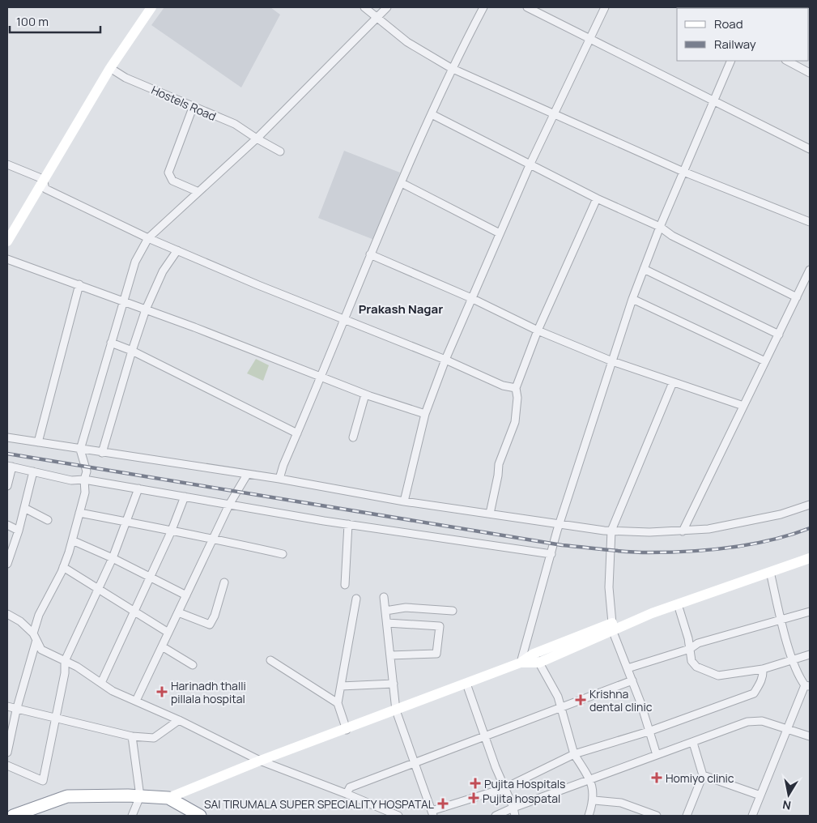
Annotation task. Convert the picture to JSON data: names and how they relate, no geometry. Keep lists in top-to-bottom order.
{
  "streets": {
    "street": ["Hostels Road"]
  },
  "districts": ["Prakash Nagar"],
  "places": {
    "health": [
      "Harinadh thalli pillala hospital",
      "Krishna dental clinic",
      "Homiyo clinic",
      "Pujita Hospitals",
      "Pujita hospatal",
      "SAI TIRUMALA SUPER SPECIALITY HOSPATAL"
    ]
  },
  "legend": ["Road", "Railway"],
  "scale_bar": "100 m",
  "north": "bottom"
}
